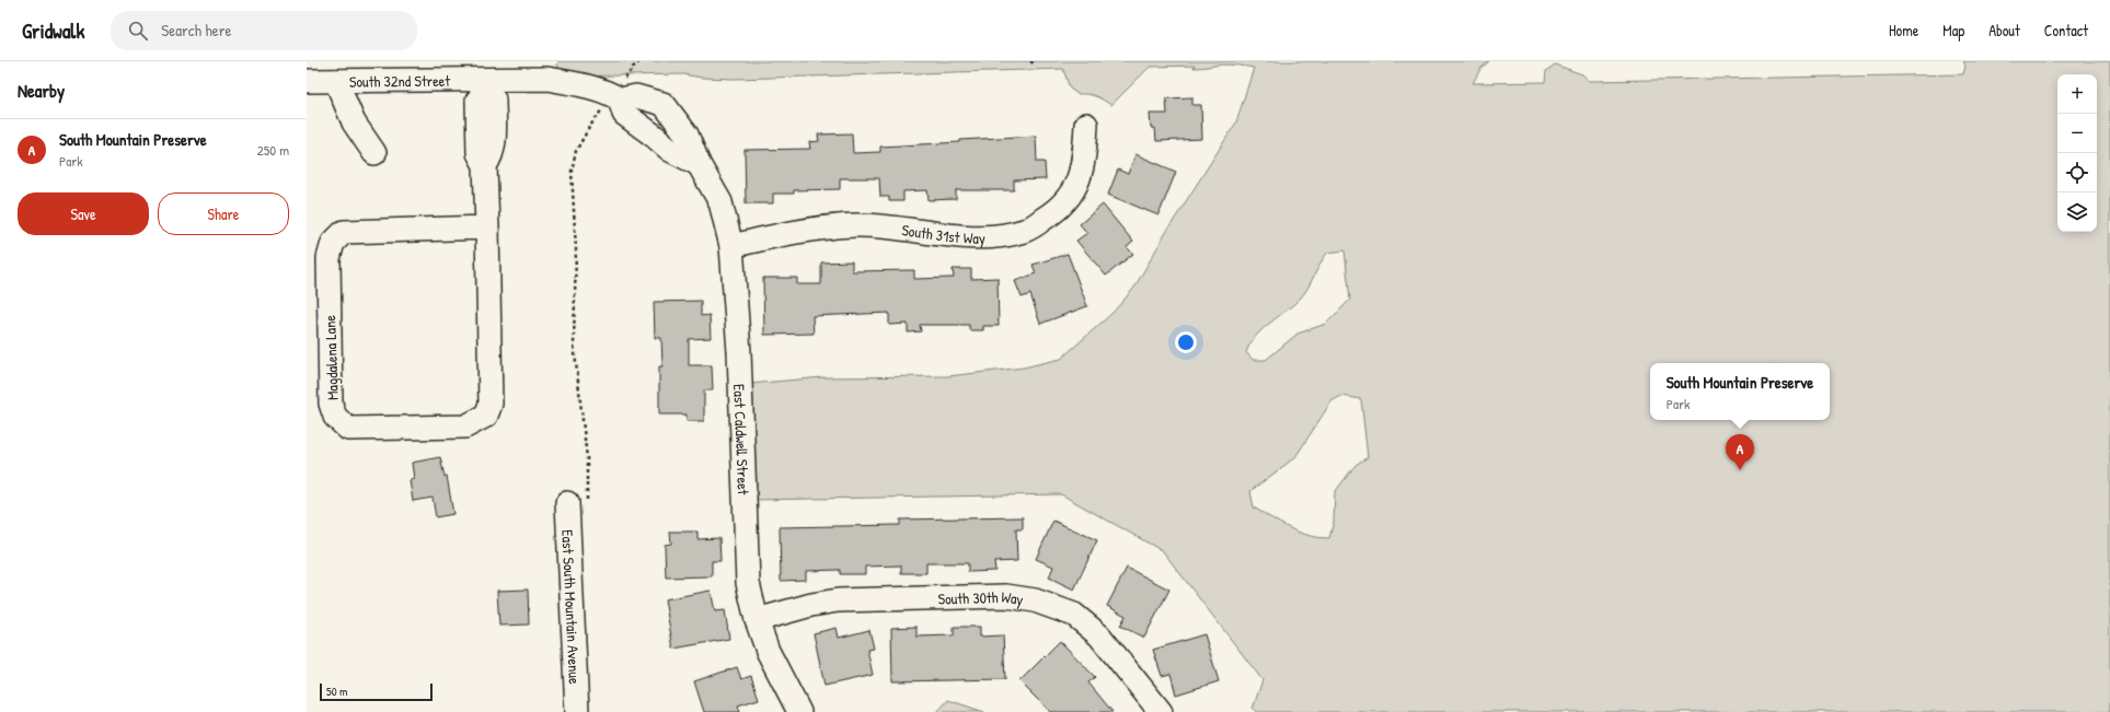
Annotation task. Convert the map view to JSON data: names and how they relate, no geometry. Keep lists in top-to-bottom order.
{
  "streets": {
    "street": [
      "South 32nd Street",
      "South 31st Way",
      "Magdalena Lane",
      "East Caldwell Street",
      "South 30th Way",
      "East South Mountain Avenue"
    ]
  },
  "crossings": [
    ["South 32nd Street", "Magdalena Lane"],
    ["South 32nd Street", "East Caldwell Street"],
    ["South 31st Way", "East Caldwell Street"],
    ["East Caldwell Street", "South 30th Way"]
  ],
  "scale_bar": "50 m",
  "page": {
    "header": "Gridwalk",
    "search": "Search here",
    "nav": [
      "Home",
      "Map",
      "About",
      "Contact"
    ],
    "heading": "Nearby",
    "map_buttons": ["+", "−"],
    "list": [
      {
        "mark": "A",
        "name": "South Mountain Preserve",
        "note": "Park",
        "value": "250 m"
      }
    ],
    "buttons": ["Save", "Share"],
    "popup": ["South Mountain Preserve", "Park"],
    "pins": "A",
    "scale": "50 m"
  }
}
